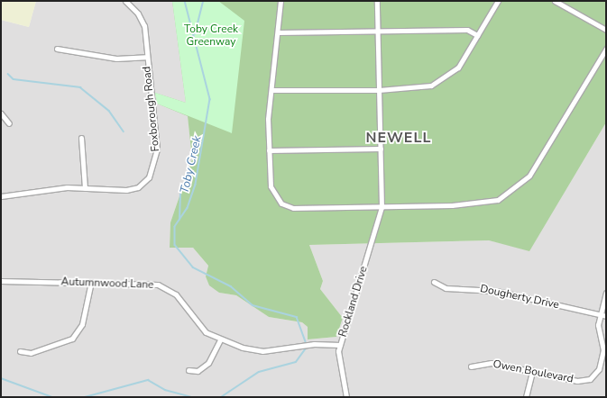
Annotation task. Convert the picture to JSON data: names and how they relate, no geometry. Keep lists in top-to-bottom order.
{
  "streets": {
    "street": [
      "Foxborough Road",
      "Autumnwood Lane",
      "Dougherty Drive",
      "Rockland Drive",
      "Owen Boulevard"
    ]
  },
  "crossings": [
    ["Autumnwood Lane", "Rockland Drive"],
    ["Dougherty Drive", "Owen Boulevard"]
  ],
  "districts": ["NEWELL"],
  "water": ["Toby Creek"],
  "parks": ["Toby Creek Greenway"]
}
